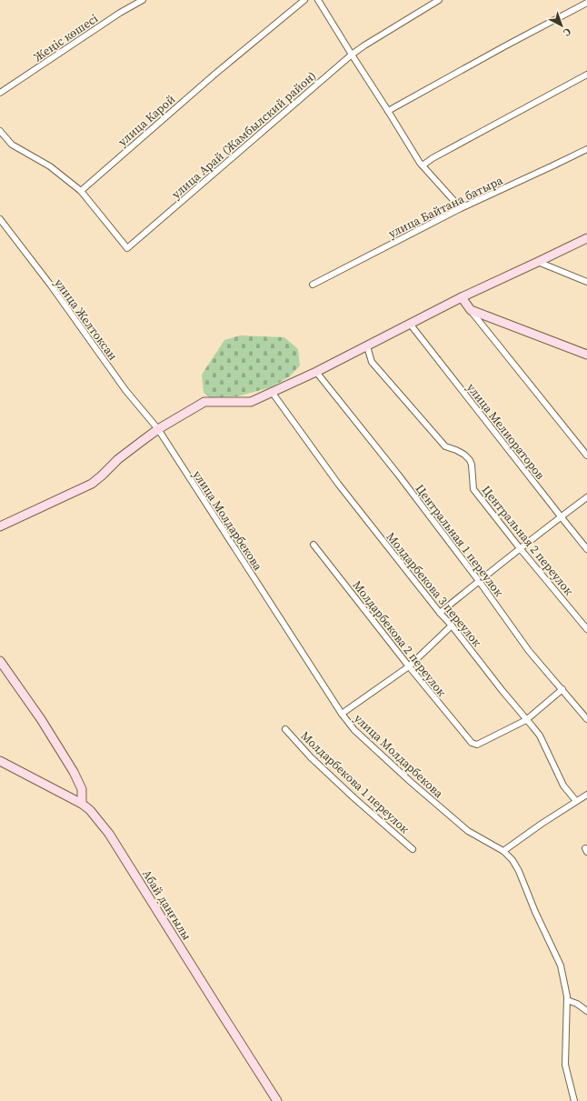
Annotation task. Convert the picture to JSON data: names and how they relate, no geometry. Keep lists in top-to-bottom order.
{
  "streets": {
    "street": [
      "Жеңіс көшесі",
      "улица Карой",
      "улица Арай (Жамбылский район)",
      "улица Байтана батыра",
      "улица Желтоксан",
      "улица Мелиораторов",
      "улица Молдарбекова",
      "Центральная 1 переулок",
      "Центральная 2 переулок",
      "Молдарбекова 3 переулок",
      "Молдарбекова 2 переулок",
      "Молдарбекова 1 переулок",
      "Абай даңғылы"
    ]
  },
  "crossings": [
    ["улица Карой", "улица Арай (Жамбылский район)"],
    ["улица Желтоксан", "улица Молдарбекова"],
    ["Молдарбекова 3 переулок", "Молдарбекова 2 переулок"]
  ],
  "north": "bottom right"
}
